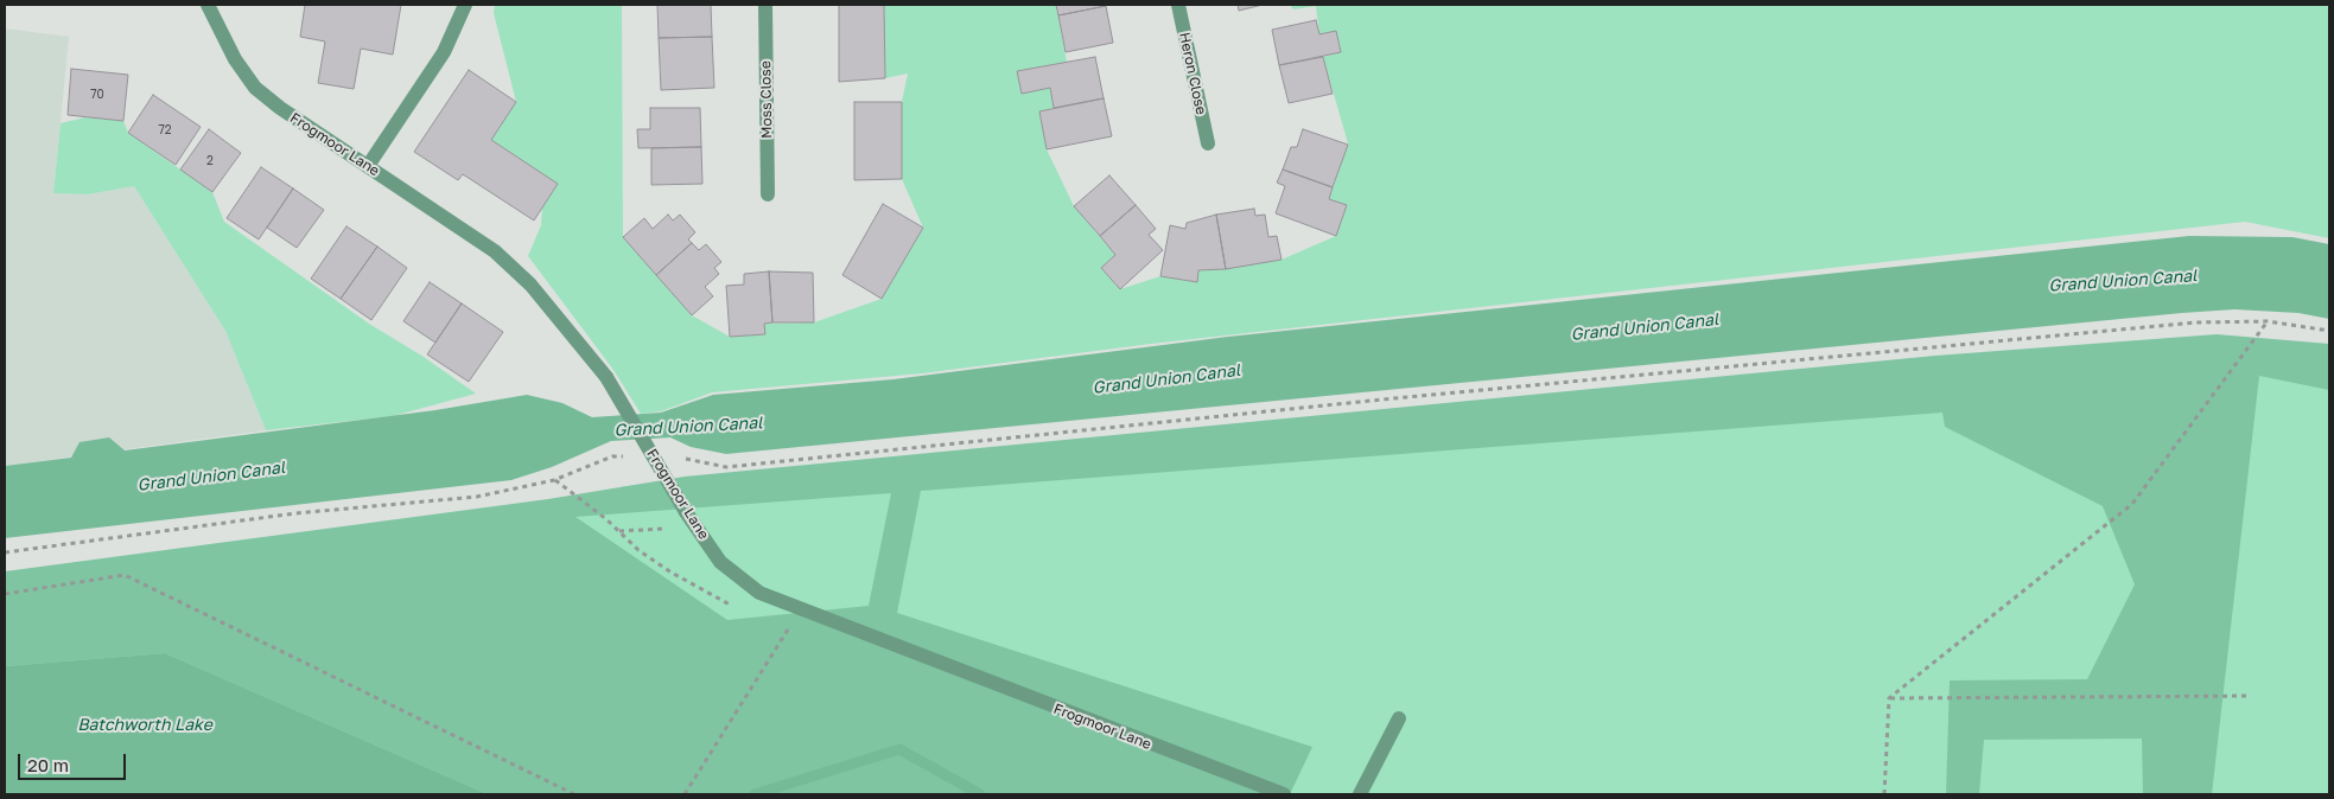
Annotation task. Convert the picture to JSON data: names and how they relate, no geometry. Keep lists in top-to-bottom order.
{
  "streets": {
    "street": ["Heron Close", "Moss Close", "Frogmoor Lane"]
  },
  "water": ["Grand Union Canal", "Batchworth Lake"],
  "house_numbers": ["70", "72", "2"],
  "scale_bar": "20 m"
}
